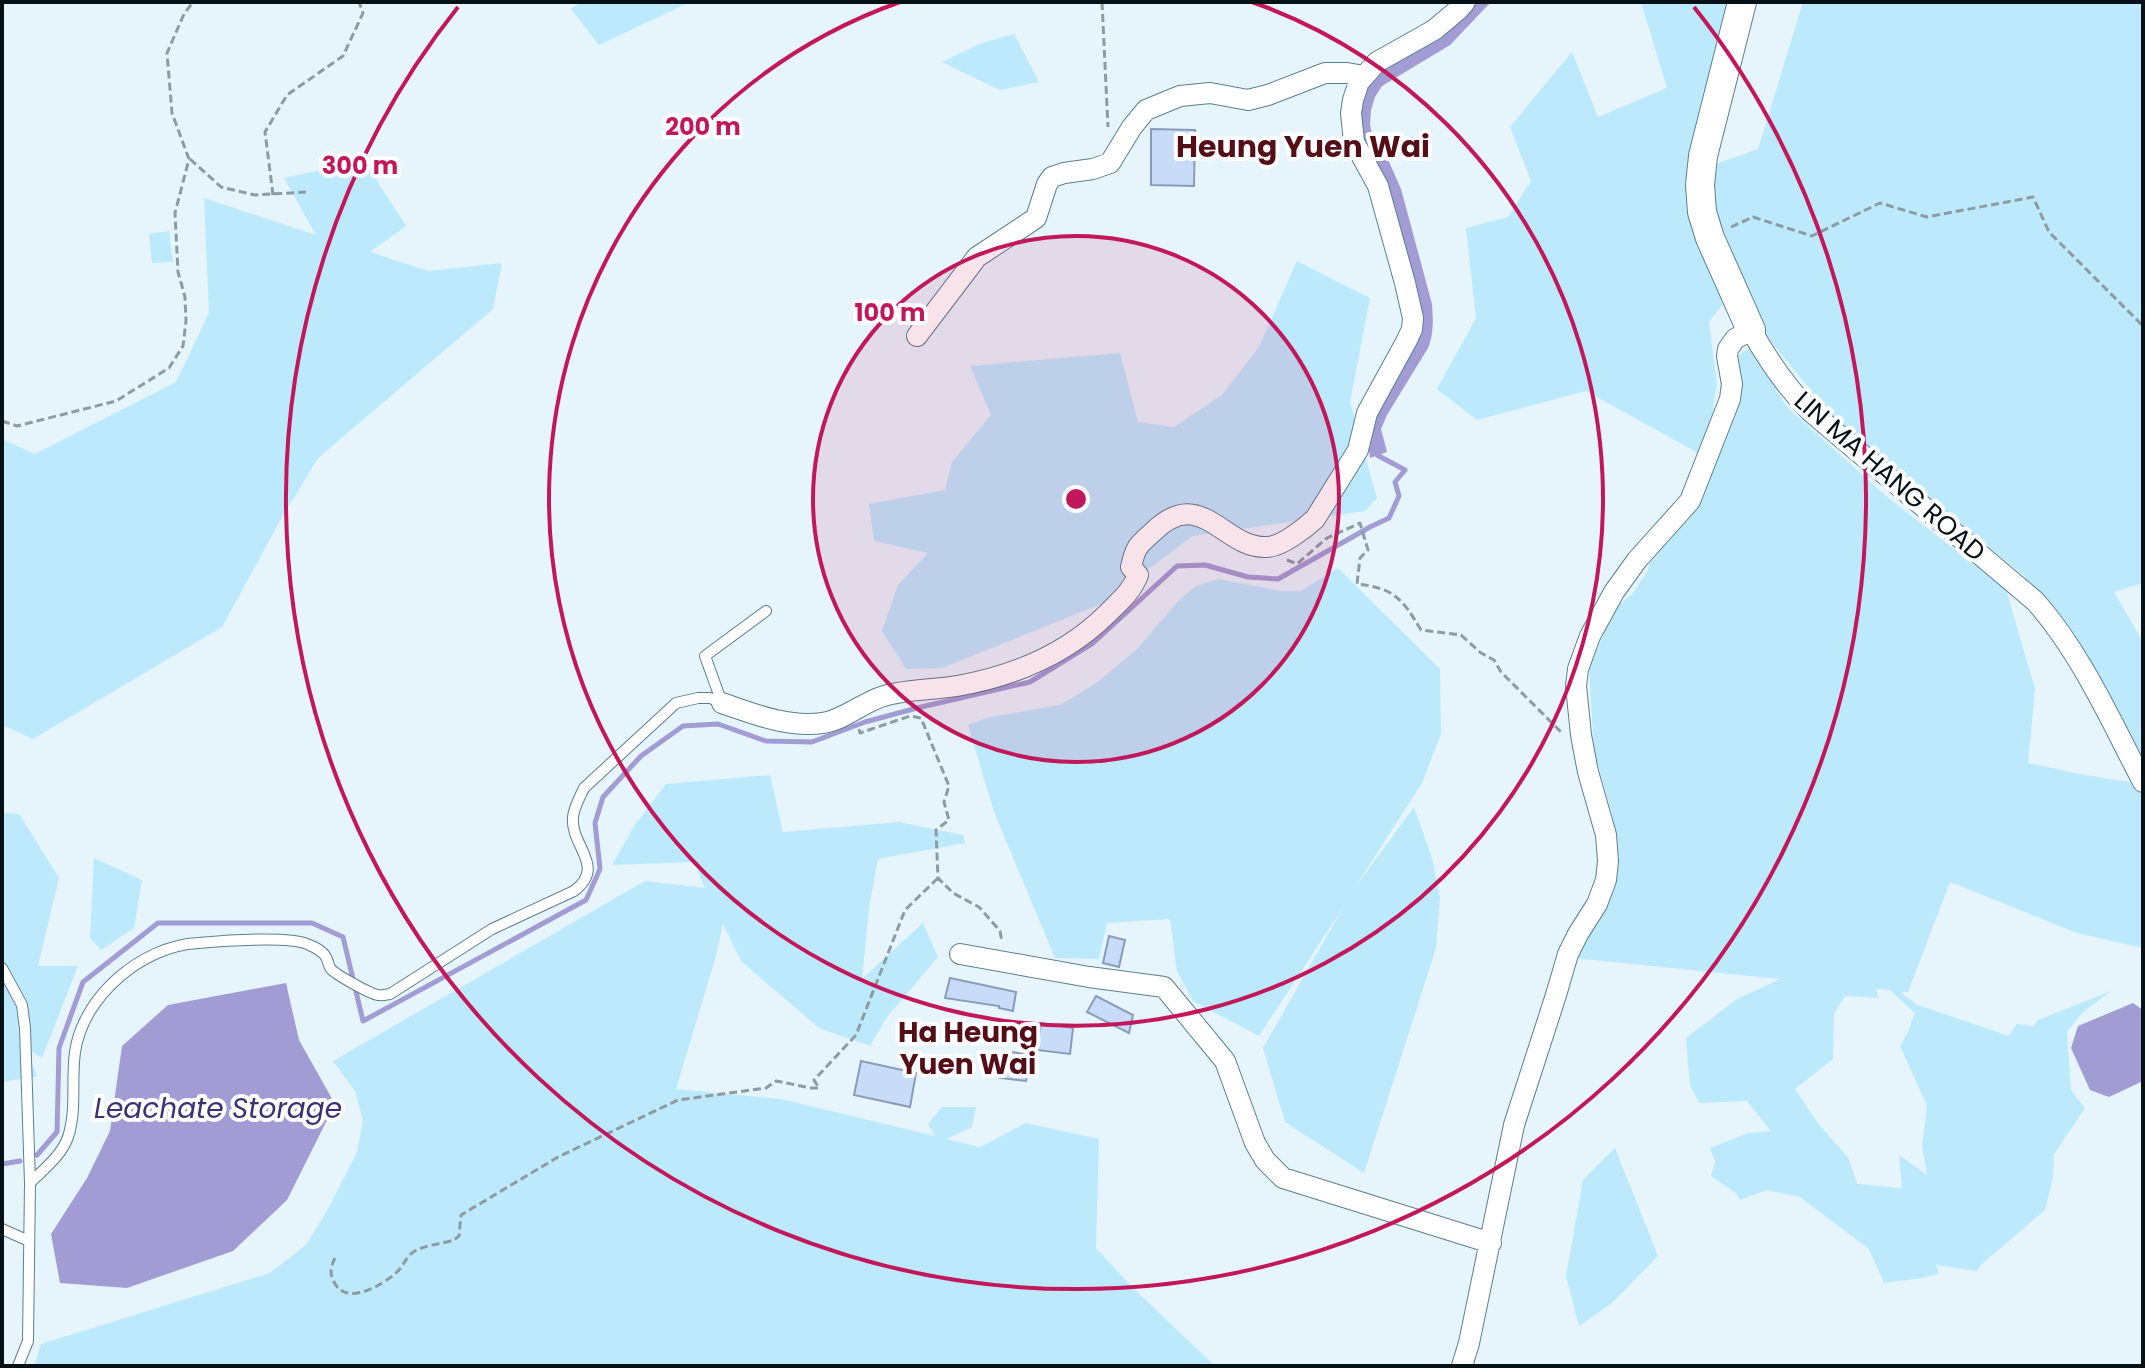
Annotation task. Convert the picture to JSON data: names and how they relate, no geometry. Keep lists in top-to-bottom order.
{
  "streets": {
    "street": ["LIN MA HANG ROAD"]
  },
  "districts": ["Heung Yuen Wai", "Ha Heung Yuen Wai"],
  "water": ["Leachate Storage"],
  "rings": ["200 m", "300 m", "100 m"]
}
